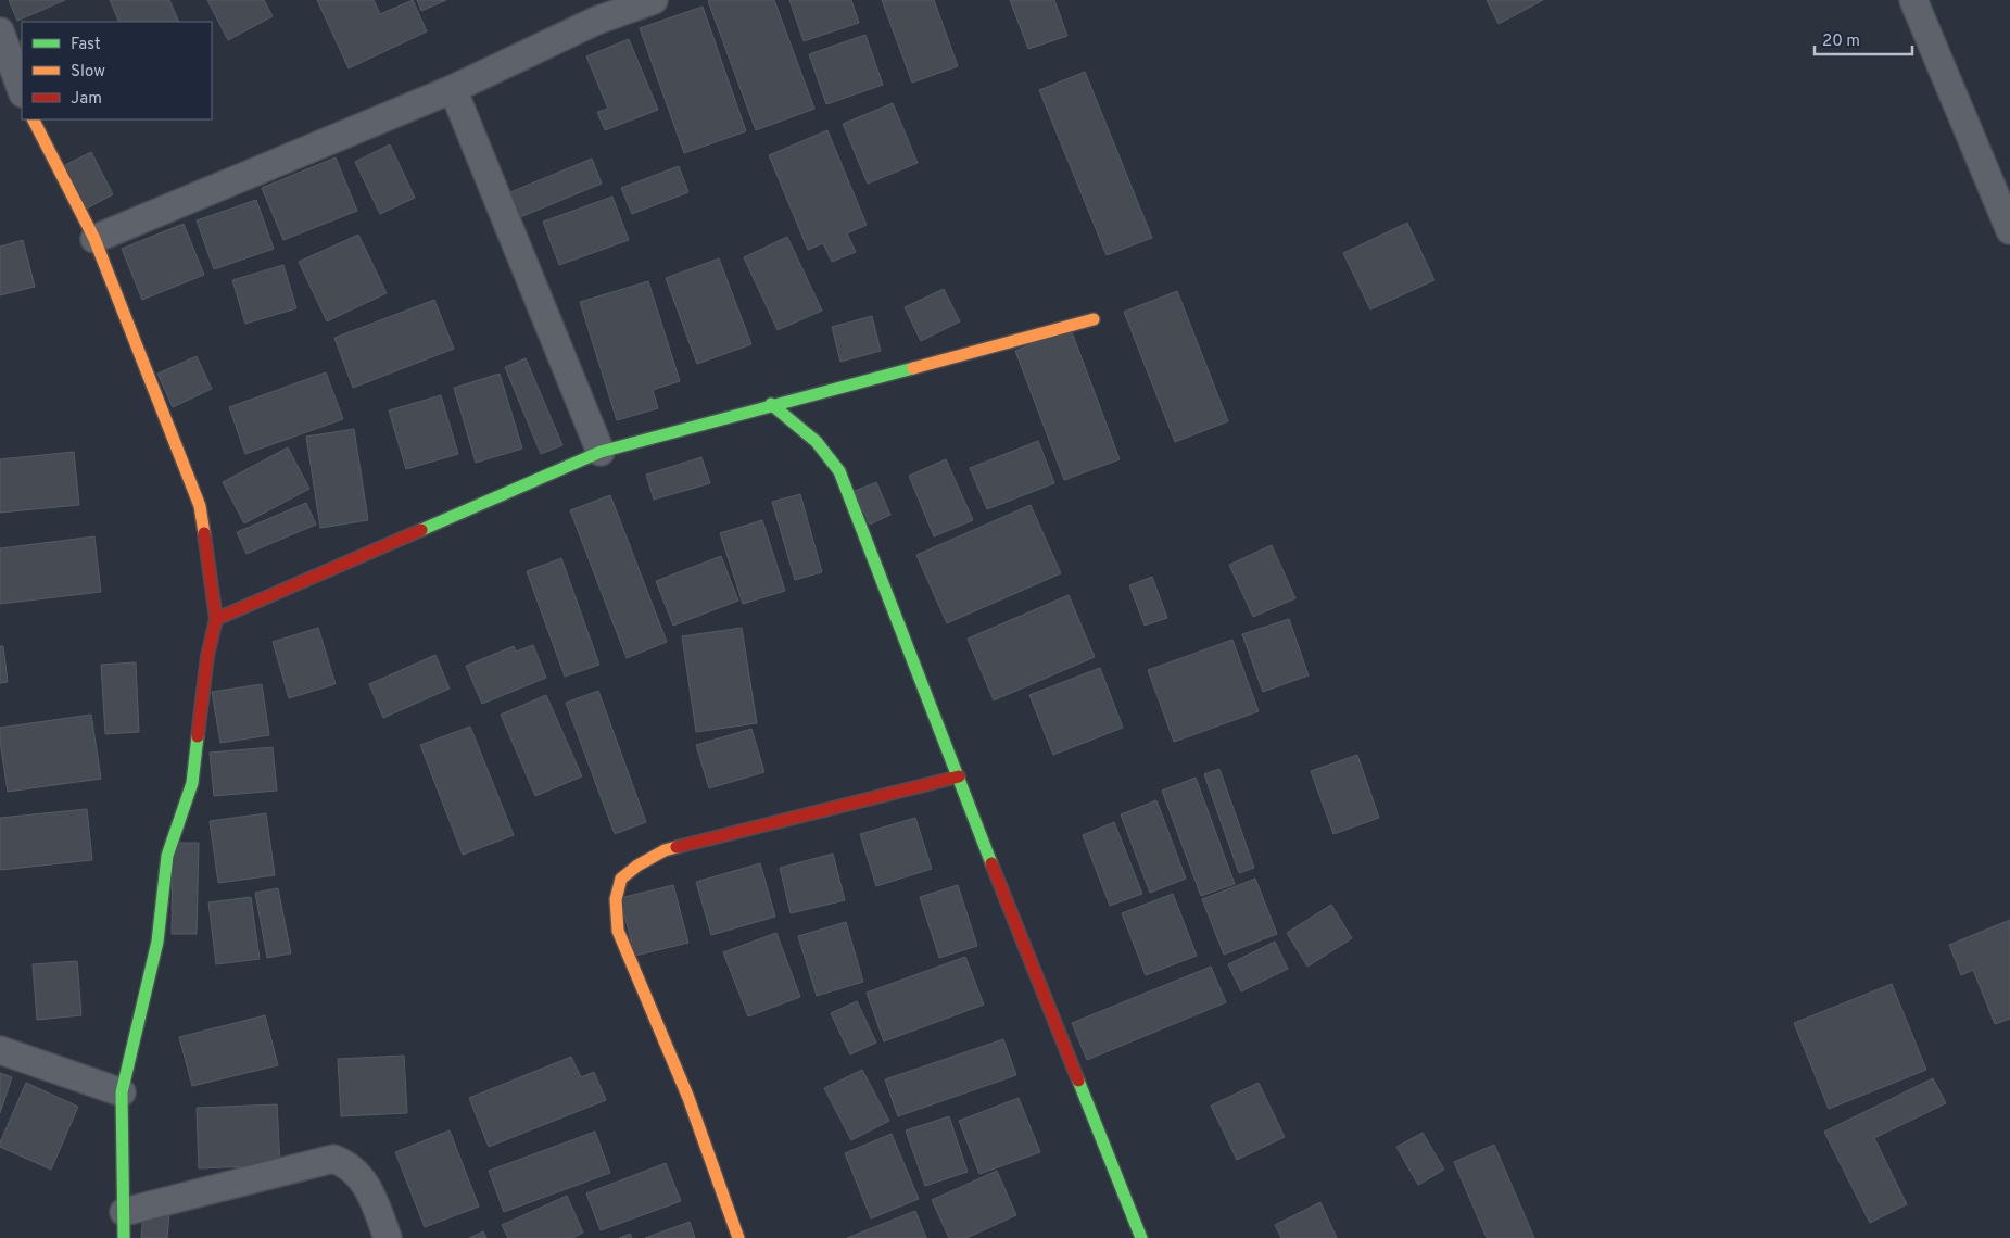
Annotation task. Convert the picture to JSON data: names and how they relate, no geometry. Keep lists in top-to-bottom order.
{
  "legend": ["Fast", "Slow", "Jam"],
  "scale_bar": "20 m"
}
